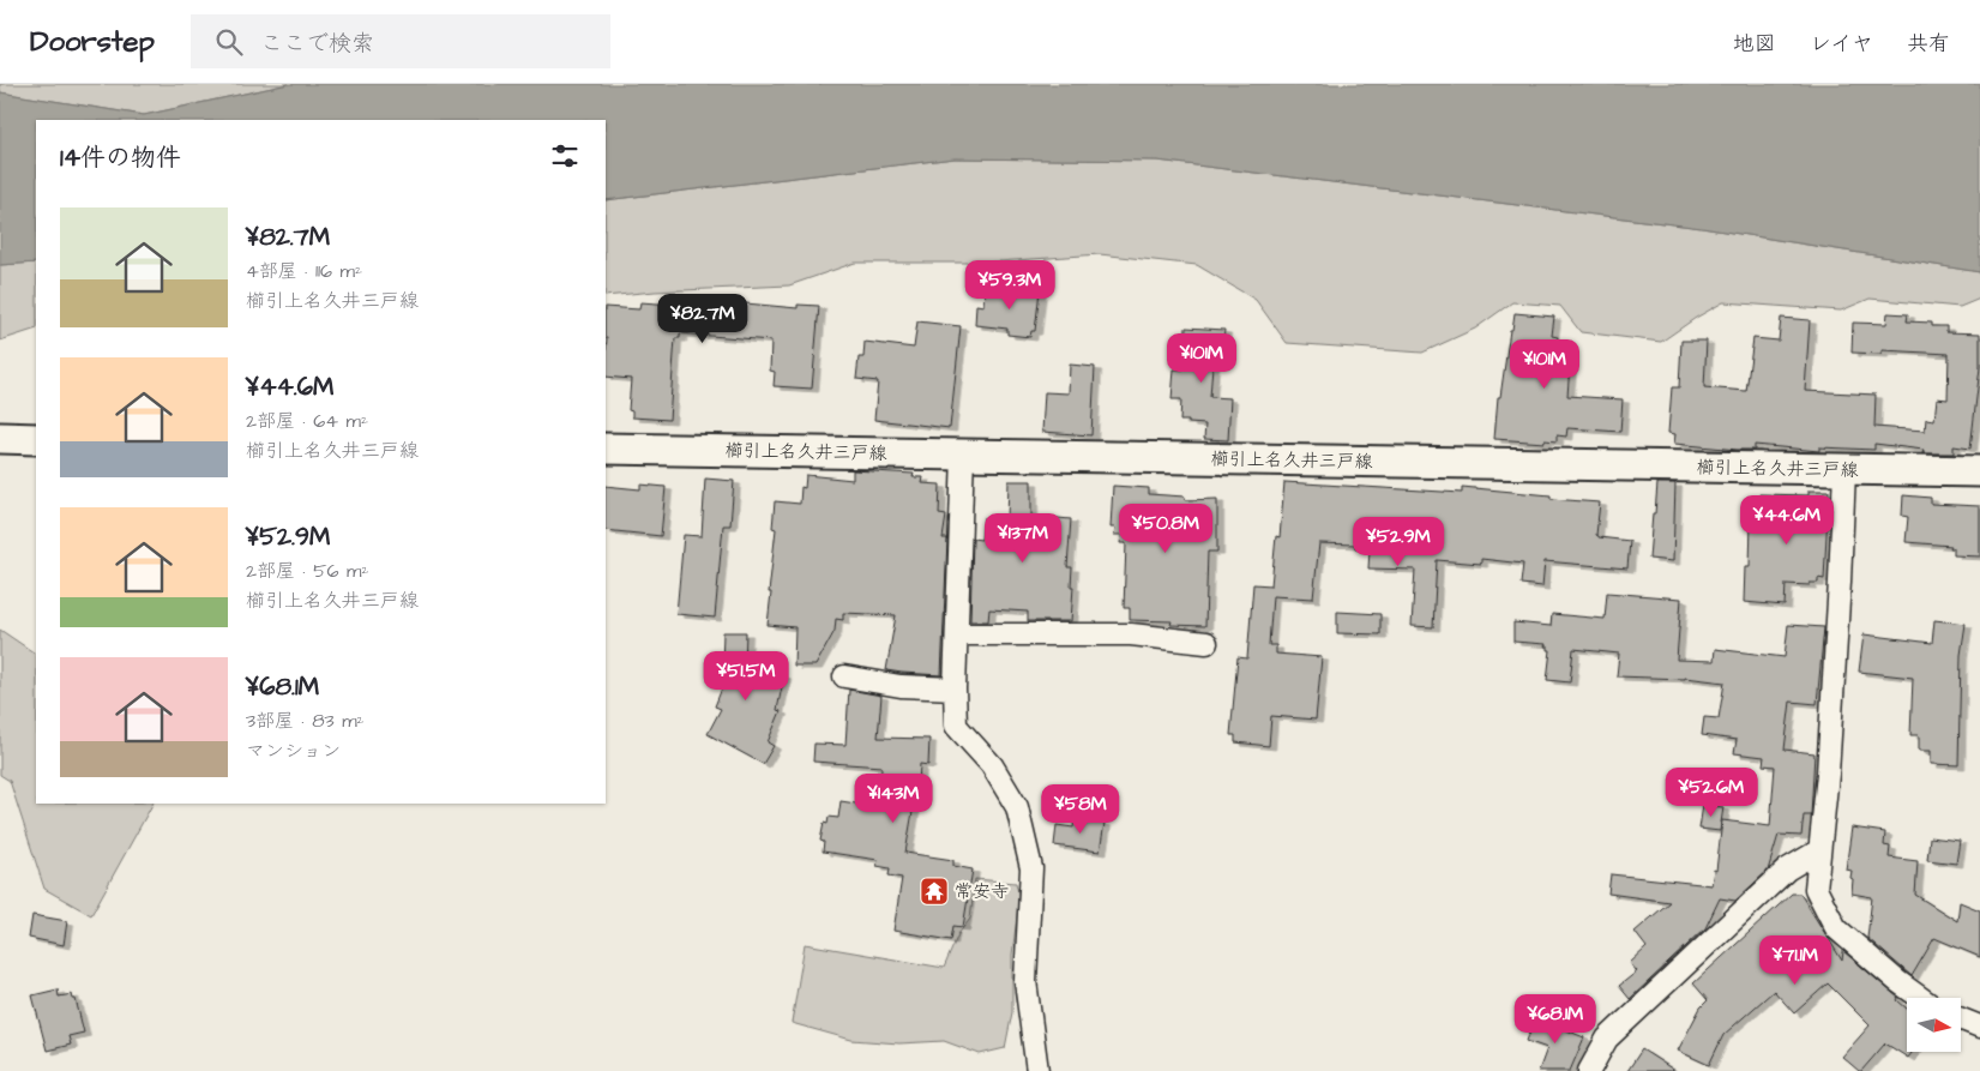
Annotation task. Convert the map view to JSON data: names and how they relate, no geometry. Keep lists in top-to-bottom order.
{
  "streets": {
    "main road": ["櫛引上名久井三戸線"]
  },
  "places": {
    "temple": ["常安寺"]
  },
  "north": "right",
  "page": {
    "header": "Doorstep",
    "search": "ここで検索",
    "nav": ["地図", "レイヤ", "共有"],
    "heading": "14件の物件",
    "list": [
      {
        "name": "¥82.7M",
        "note": "4部屋 · 116 m² · 櫛引上名久井三戸線"
      },
      {
        "name": "¥44.6M",
        "note": "2部屋 · 64 m² · 櫛引上名久井三戸線"
      },
      {
        "name": "¥52.9M",
        "note": "2部屋 · 56 m² · 櫛引上名久井三戸線"
      },
      {
        "name": "¥68.1M",
        "note": "3部屋 · 83 m² · マンション"
      }
    ],
    "price": [
      "¥59.3M",
      "¥82.7M",
      "¥101M",
      "¥101M",
      "¥44.6M",
      "¥50.8M",
      "¥137M",
      "¥52.9M",
      "¥51.5M",
      "¥52.6M",
      "¥143M",
      "¥58M",
      "¥71.1M",
      "¥68.1M"
    ]
  }
}
